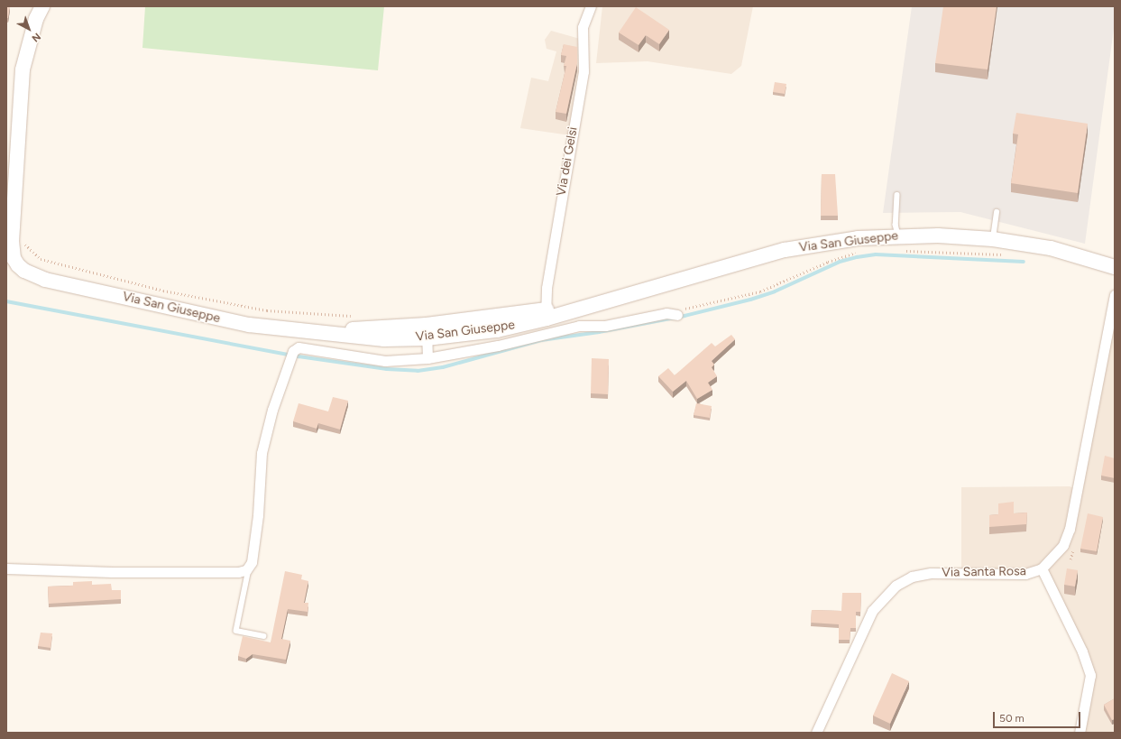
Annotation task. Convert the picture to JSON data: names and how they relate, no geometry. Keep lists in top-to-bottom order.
{
  "streets": {
    "street": ["Via dei Gelsi", "Via San Giuseppe", "Via Santa Rosa"]
  },
  "crossings": [
    ["Via dei Gelsi", "Via San Giuseppe"]
  ],
  "scale_bar": "50 m",
  "north": "bottom right"
}
